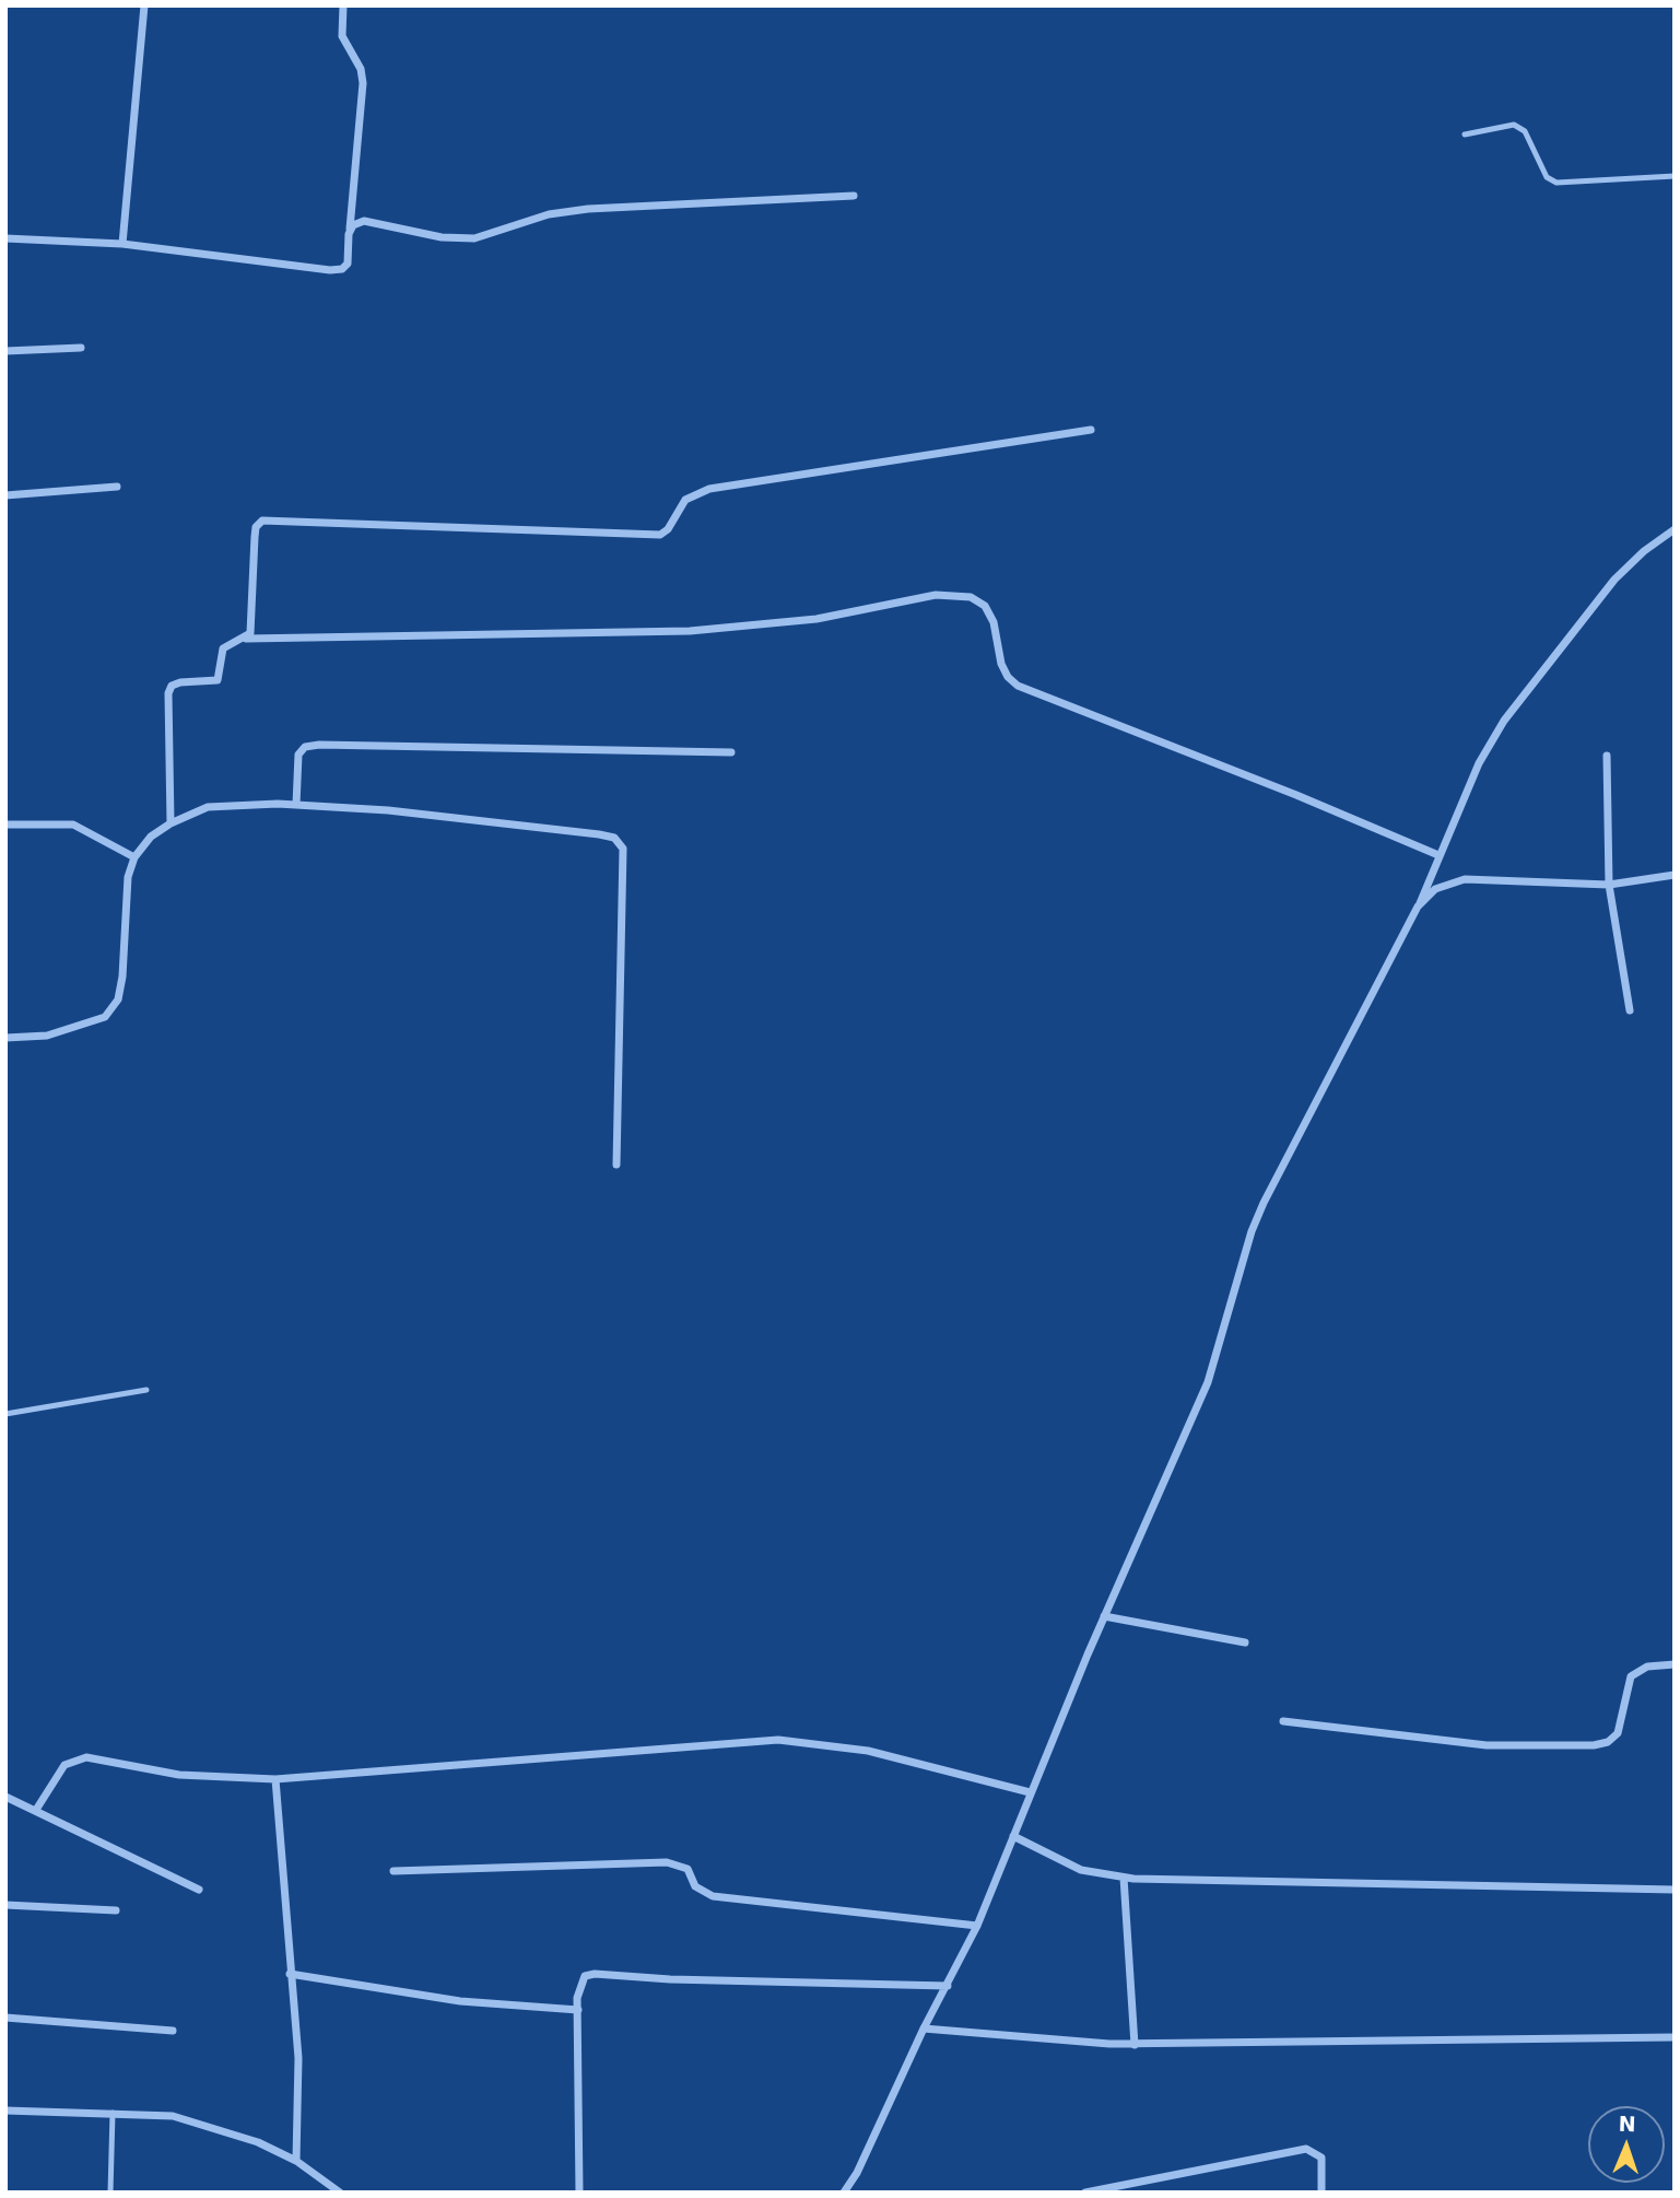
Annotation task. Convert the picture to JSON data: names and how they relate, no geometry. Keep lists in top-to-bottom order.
{
  "north": "top"
}
